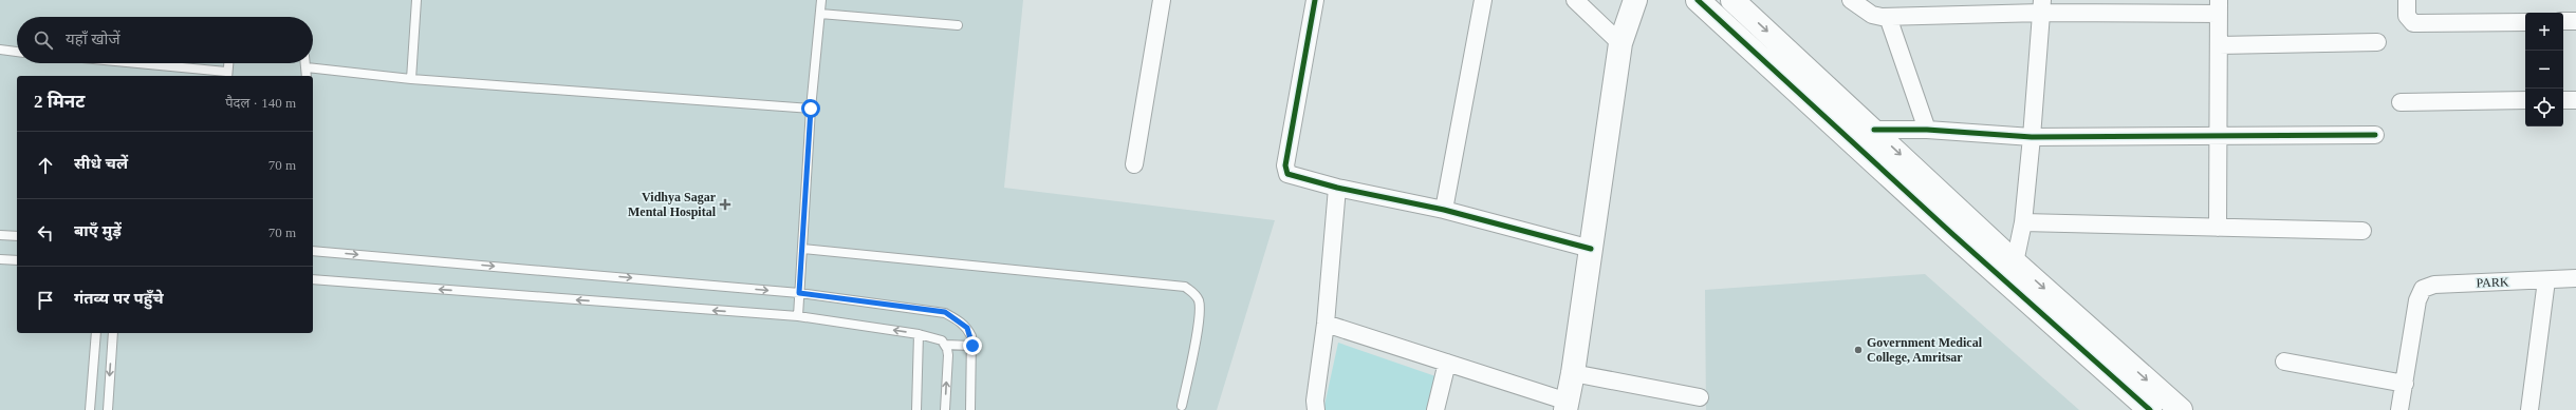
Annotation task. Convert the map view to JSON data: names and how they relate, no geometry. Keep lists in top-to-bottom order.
{
  "streets": {
    "street": ["PARK"]
  },
  "places": {
    "health": ["Vidhya Sagar Mental Hospital"],
    "other": ["Government Medical College, Amritsar"]
  },
  "page": {
    "map_buttons": ["+", "−"],
    "search": "यहाँ खोजें",
    "heading": ["2 मिनट", "पैदल · 140 m"],
    "list": [
      ["सीधे चलें", "70 m"],
      ["बाएँ मुड़ें", "70 m"],
      "गंतव्य पर पहुँचे"
    ]
  }
}
